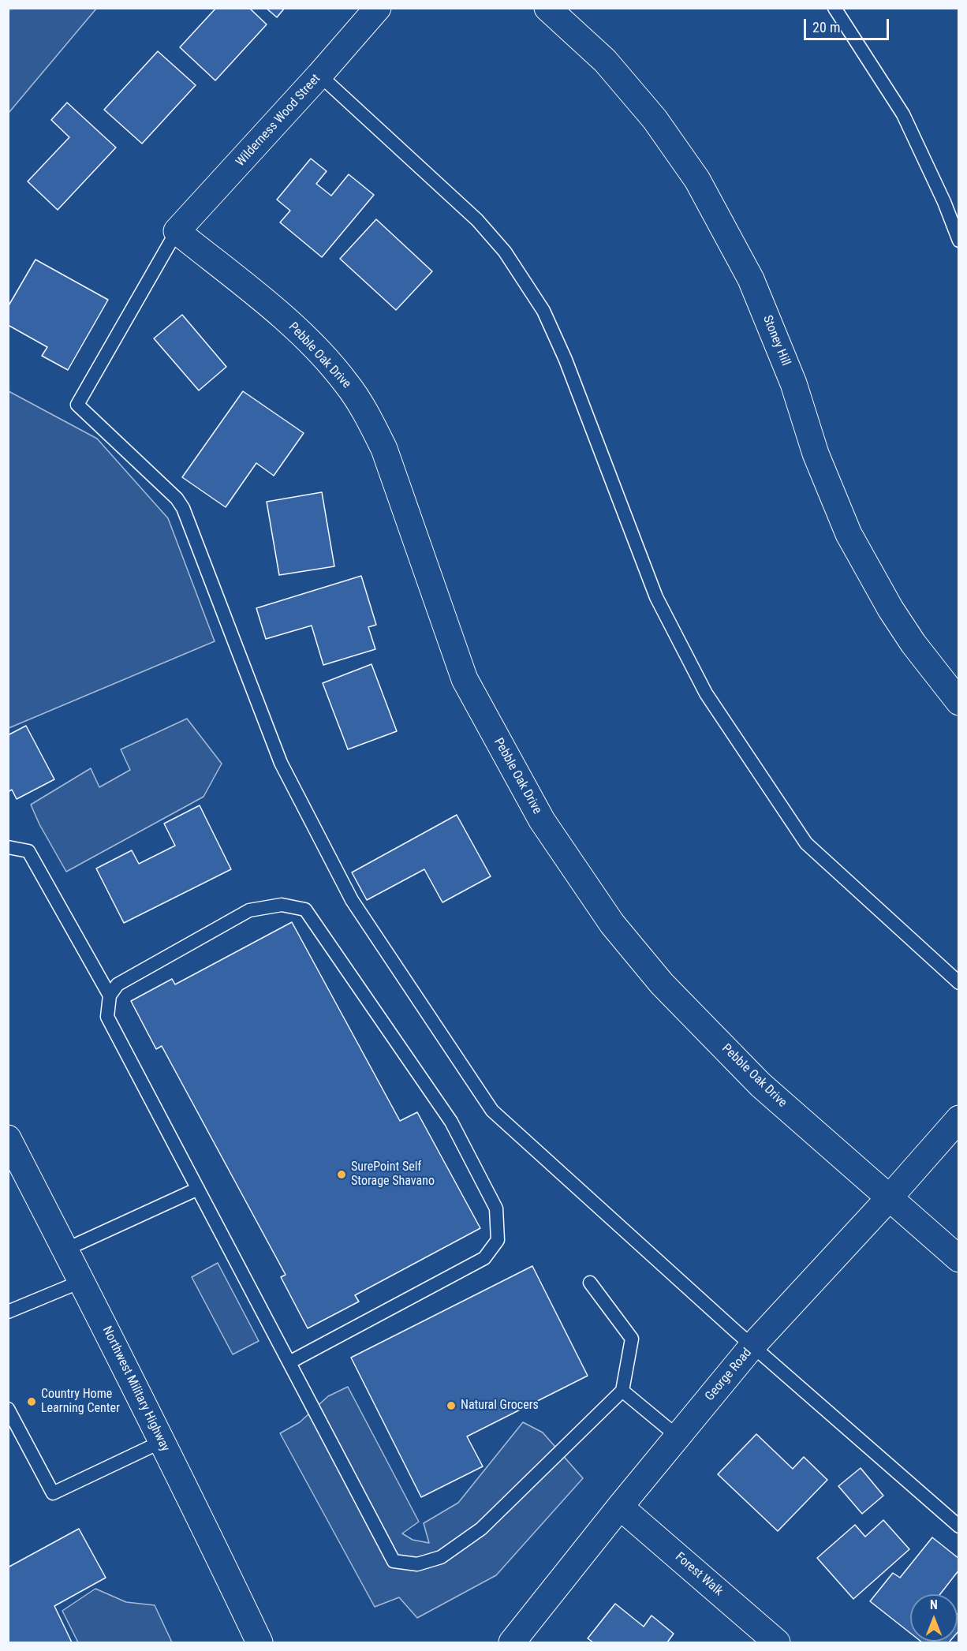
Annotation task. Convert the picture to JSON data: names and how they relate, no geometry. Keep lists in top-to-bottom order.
{
  "streets": {
    "street": [
      "Wilderness Wood Street",
      "Stoney Hill",
      "Pebble Oak Drive",
      "George Road",
      "Northwest Military Highway",
      "Forest Walk"
    ]
  },
  "crossings": [
    ["Wilderness Wood Street", "Pebble Oak Drive"],
    ["Pebble Oak Drive", "George Road"],
    ["George Road", "Forest Walk"]
  ],
  "places": ["SurePoint Self Storage Shavano", "Country Home Learning Center", "Natural Grocers"],
  "scale_bar": "20 m",
  "north": "top"
}
